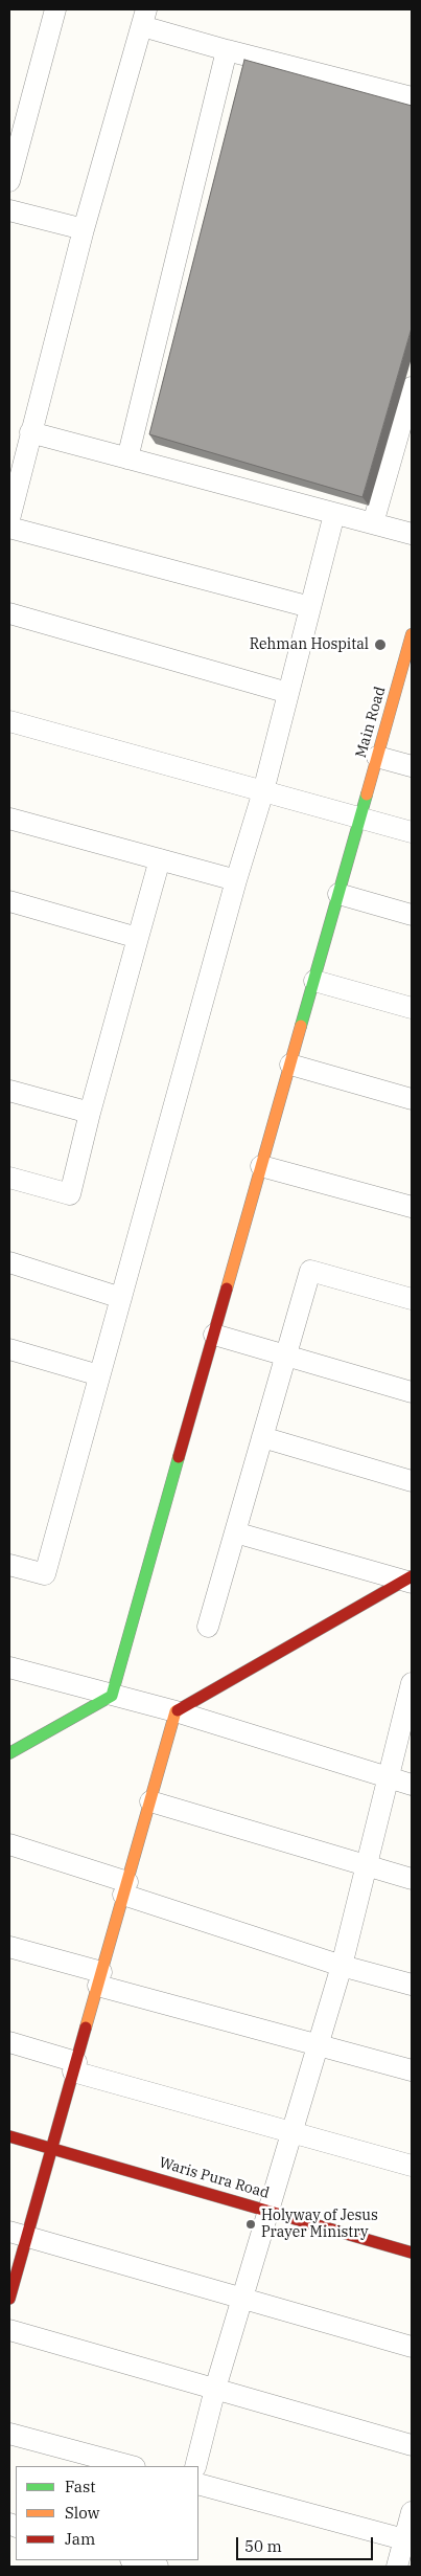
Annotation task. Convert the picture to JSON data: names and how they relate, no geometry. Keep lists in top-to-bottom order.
{
  "streets": {
    "street": ["Main Road", "Waris Pura Road"]
  },
  "places": ["Rehman Hospital", "Holyway of Jesus Prayer Ministry"],
  "legend": ["Fast", "Slow", "Jam"],
  "scale_bar": "50 m"
}
